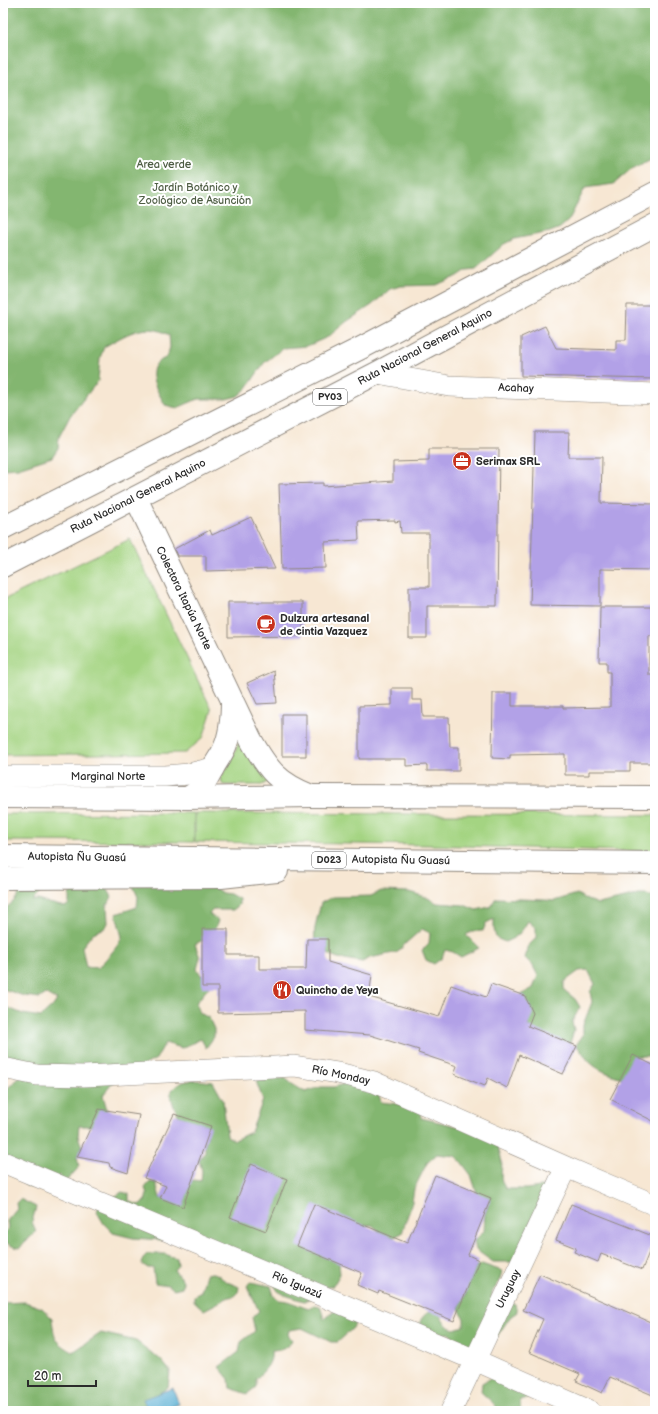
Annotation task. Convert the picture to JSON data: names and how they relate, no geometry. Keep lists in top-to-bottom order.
{
  "streets": {
    "main road": [
      "Ruta Nacional General Aquino",
      "PY03",
      "Colectora Itapúa Norte",
      "Autopista Ñu Guasú",
      "D023"
    ],
    "street": [
      "Acahay",
      "Marginal Norte",
      "Río Monday",
      "Río Iguazú",
      "Uruguay"
    ]
  },
  "crossings": [
    ["Ruta Nacional General Aquino", "Acahay"],
    ["Ruta Nacional General Aquino", "Colectora Itapúa Norte"],
    ["Colectora Itapúa Norte", "Marginal Norte"],
    ["Río Monday", "Uruguay"],
    ["Río Iguazú", "Uruguay"]
  ],
  "parks": ["Area verde", "Jardín Botánico y Zoológico de Asunción"],
  "places": {
    "office": ["Serimax SRL"],
    "cafe": ["Dulzura artesanal de cintia Vazquez"],
    "restaurant": ["Quincho de Yeya"]
  },
  "scale_bar": "20 m"
}
